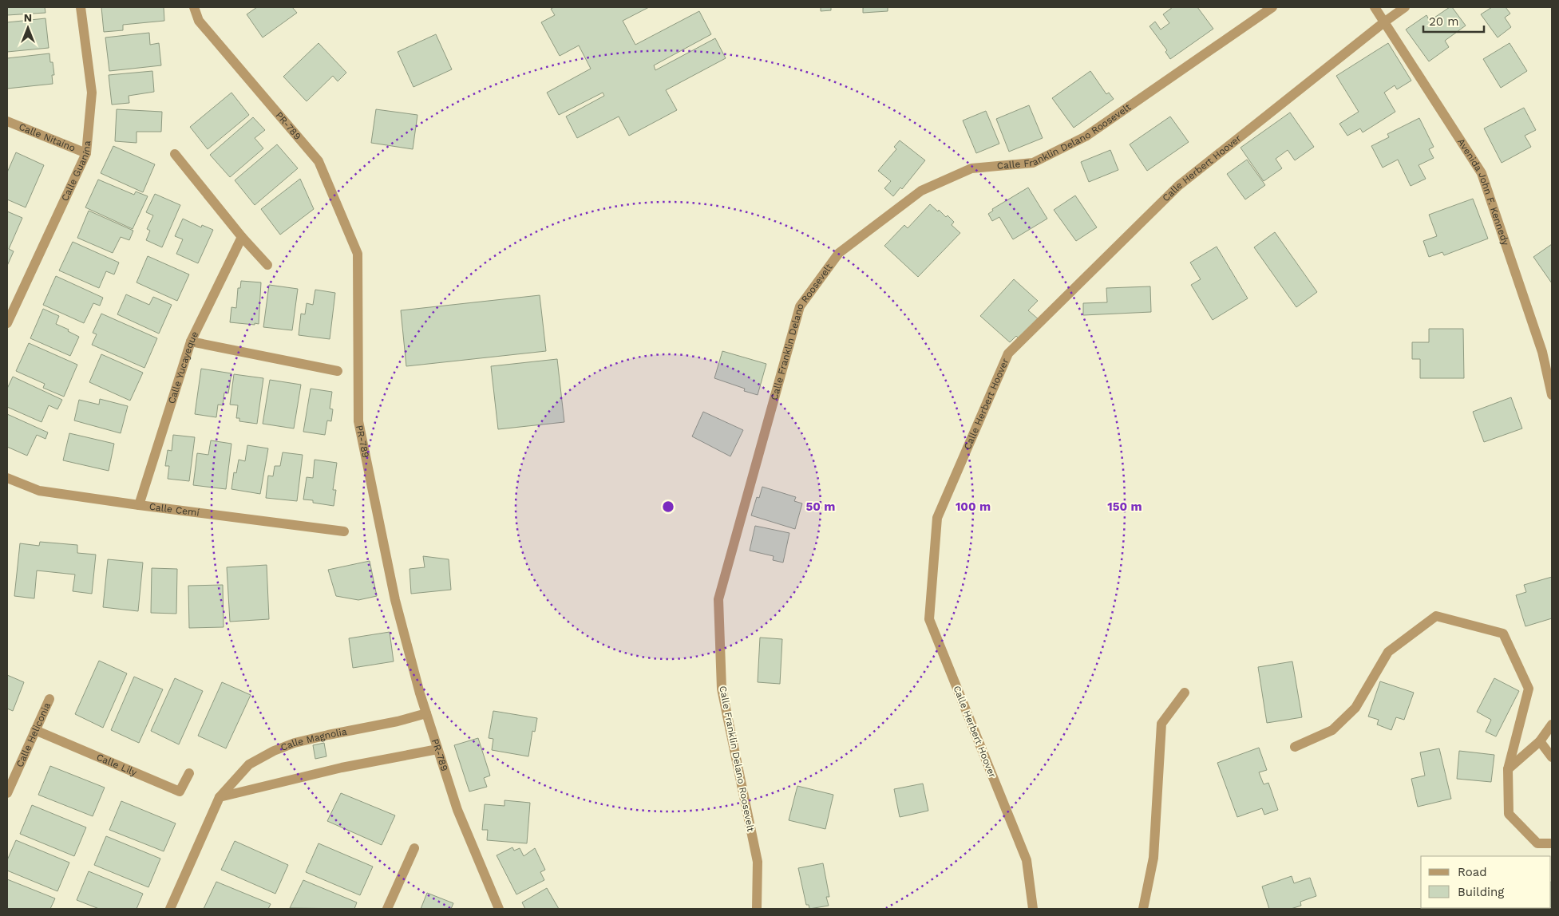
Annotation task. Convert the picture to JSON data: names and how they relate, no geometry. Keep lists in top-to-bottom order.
{
  "streets": {
    "street": [
      "PR-789",
      "Calle Franklin Delano Roosevelt",
      "Calle Nitaíno",
      "Calle Herbert Hoover",
      "Calle Guanina",
      "Avenida John F. Kennedy",
      "Calle Yucayeque",
      "Calle Cemí",
      "Calle Heliconia",
      "Calle Magnolia",
      "Calle Lily"
    ]
  },
  "crossings": [
    ["PR-789", "Calle Magnolia"],
    ["Calle Nitaíno", "Calle Guanina"],
    ["Calle Herbert Hoover", "Avenida John F. Kennedy"],
    ["Calle Yucayeque", "Calle Cemí"],
    ["Calle Heliconia", "Calle Lily"]
  ],
  "legend": ["Road", "Building"],
  "scale_bar": "20 m",
  "north": "top",
  "rings": ["50 m", "100 m", "150 m"]
}
